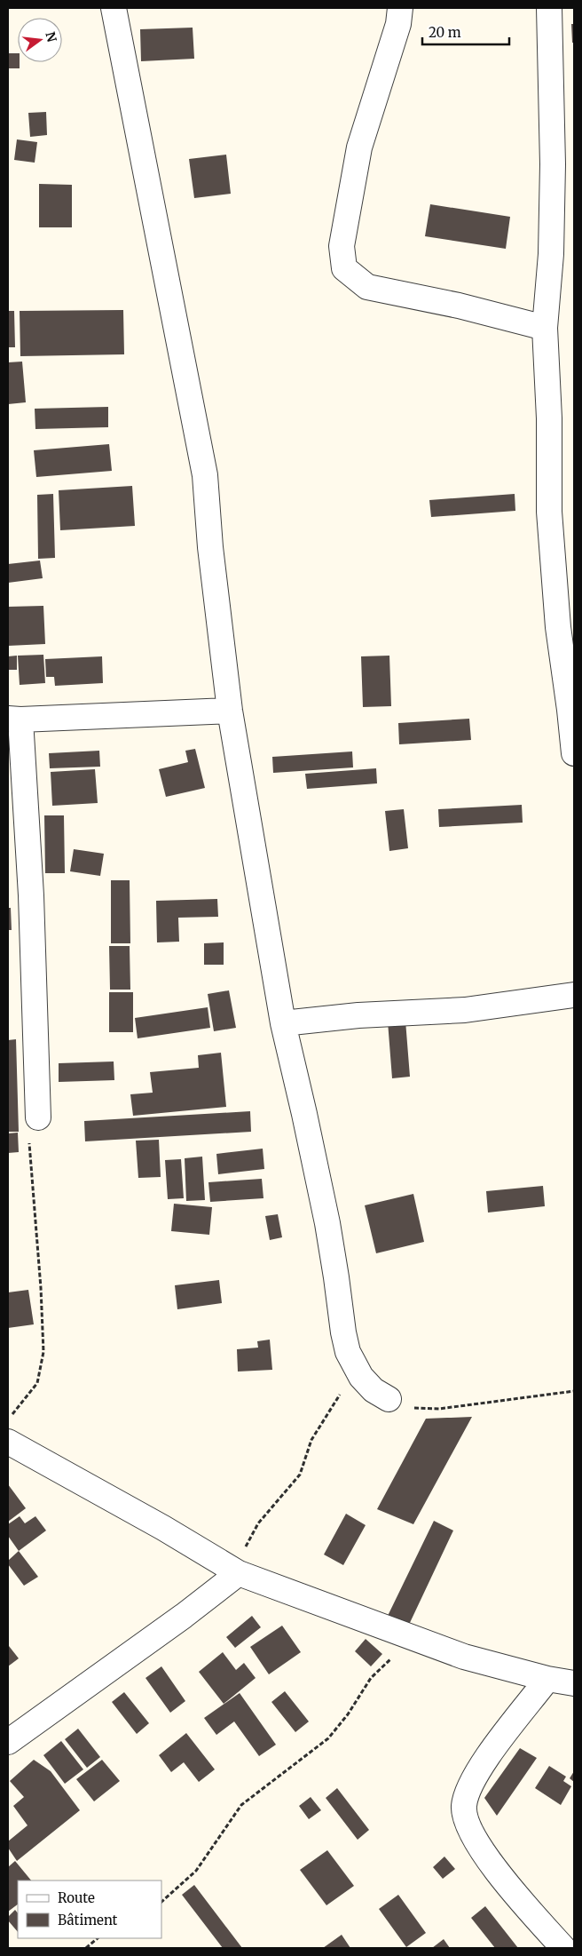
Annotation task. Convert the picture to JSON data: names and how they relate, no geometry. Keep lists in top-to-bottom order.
{
  "legend": ["Route", "Bâtiment"],
  "scale_bar": "20 m",
  "north": "right"
}
